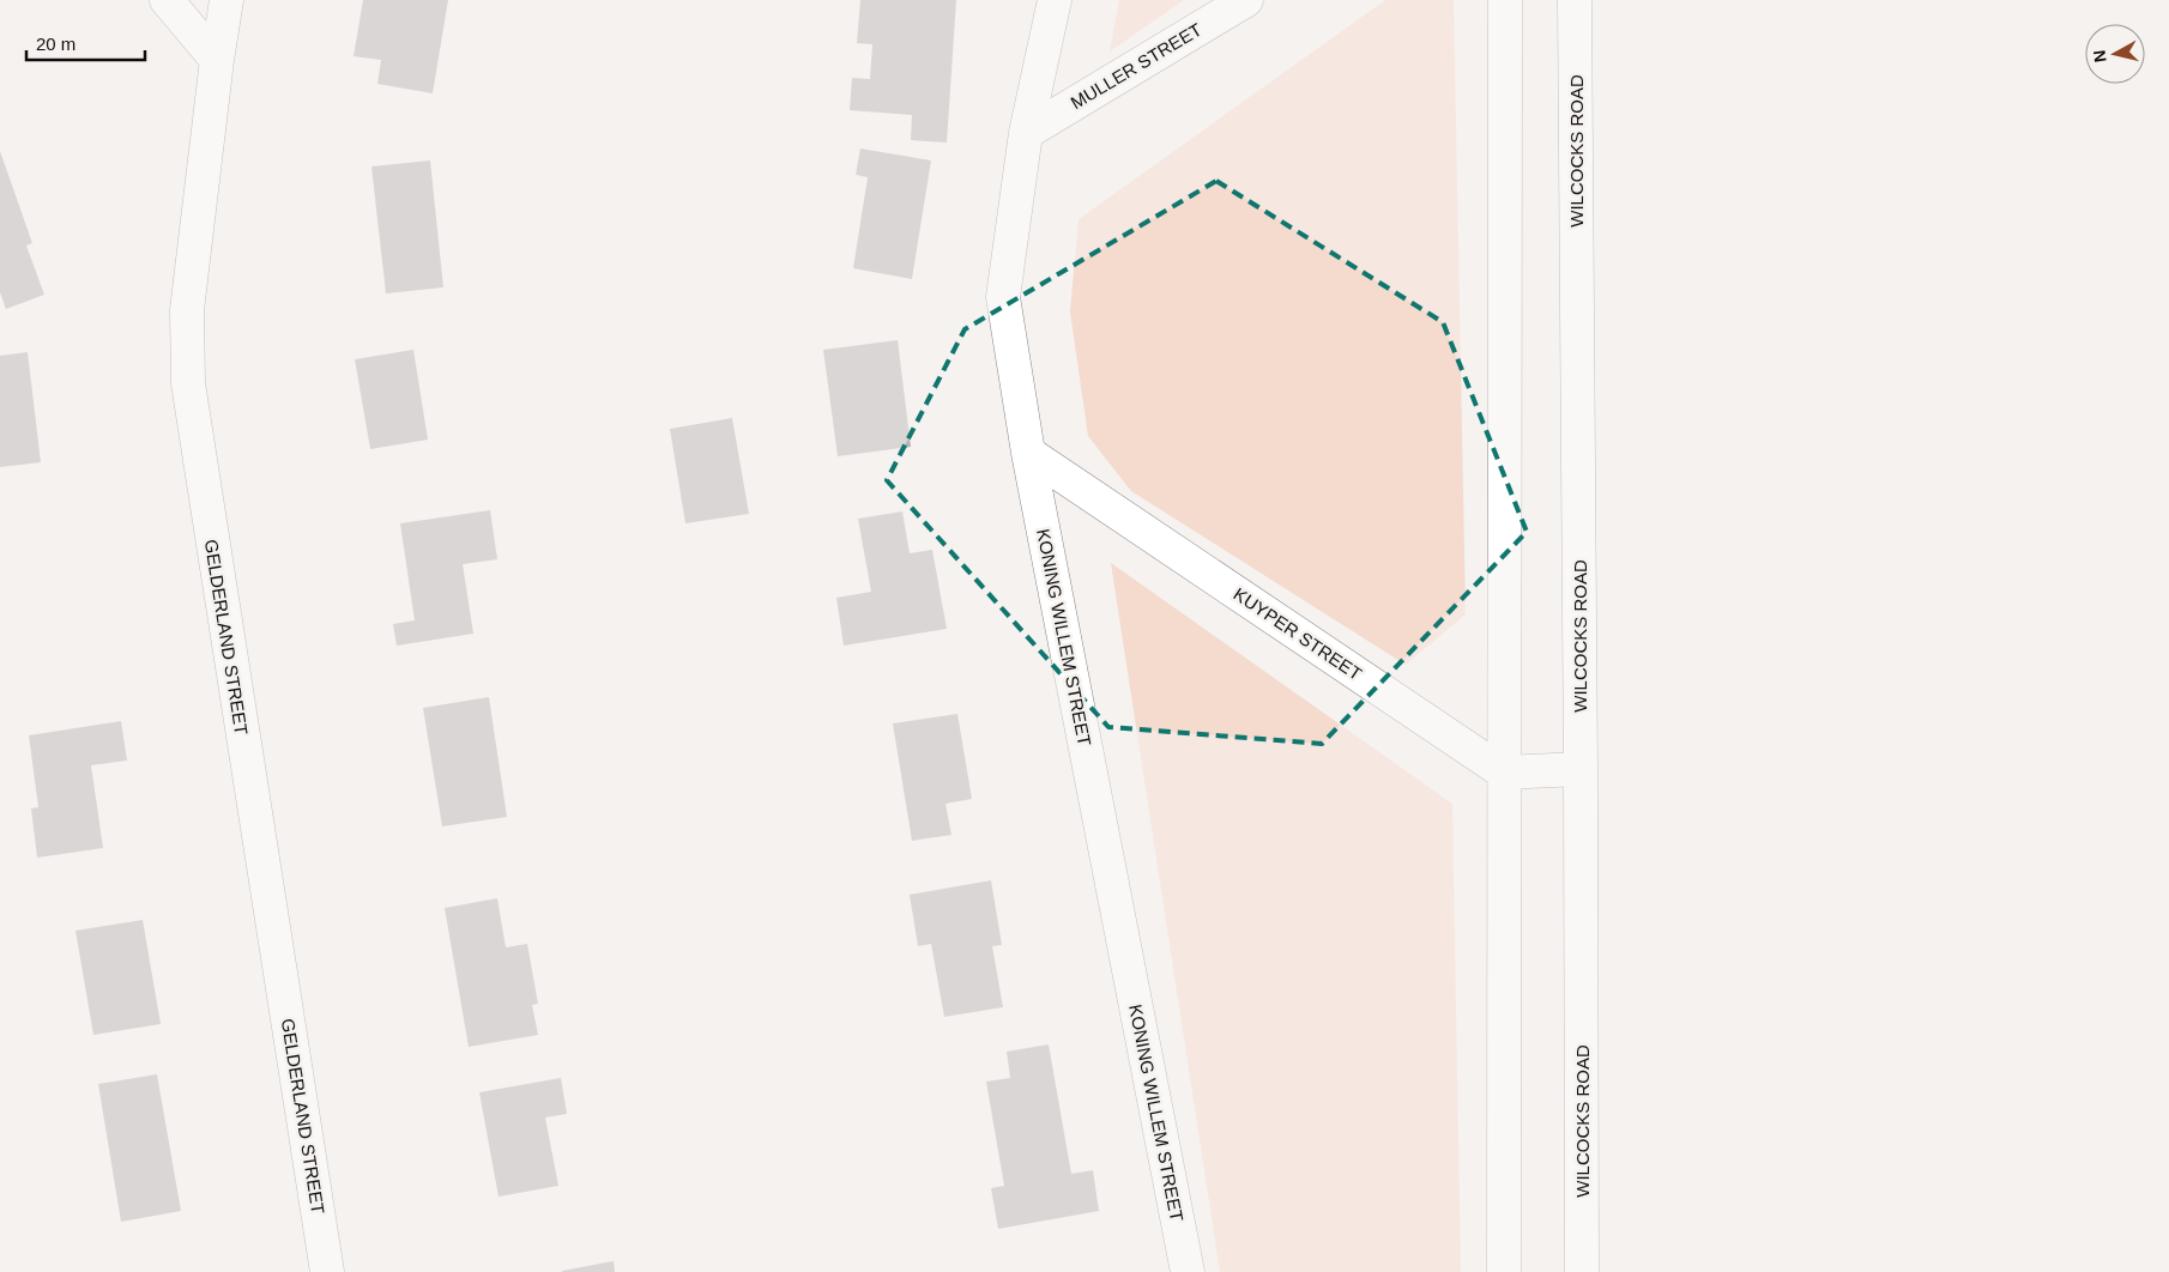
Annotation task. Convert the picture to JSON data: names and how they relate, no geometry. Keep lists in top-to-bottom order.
{
  "streets": {
    "street": [
      "MULLER STREET",
      "WILCOCKS ROAD",
      "KUYPER STREET",
      "GELDERLAND STREET",
      "KONING WILLEM STREET"
    ]
  },
  "crossings": [
    ["MULLER STREET", "KONING WILLEM STREET"],
    ["KUYPER STREET", "KONING WILLEM STREET"]
  ],
  "scale_bar": "20 m",
  "north": "left"
}
